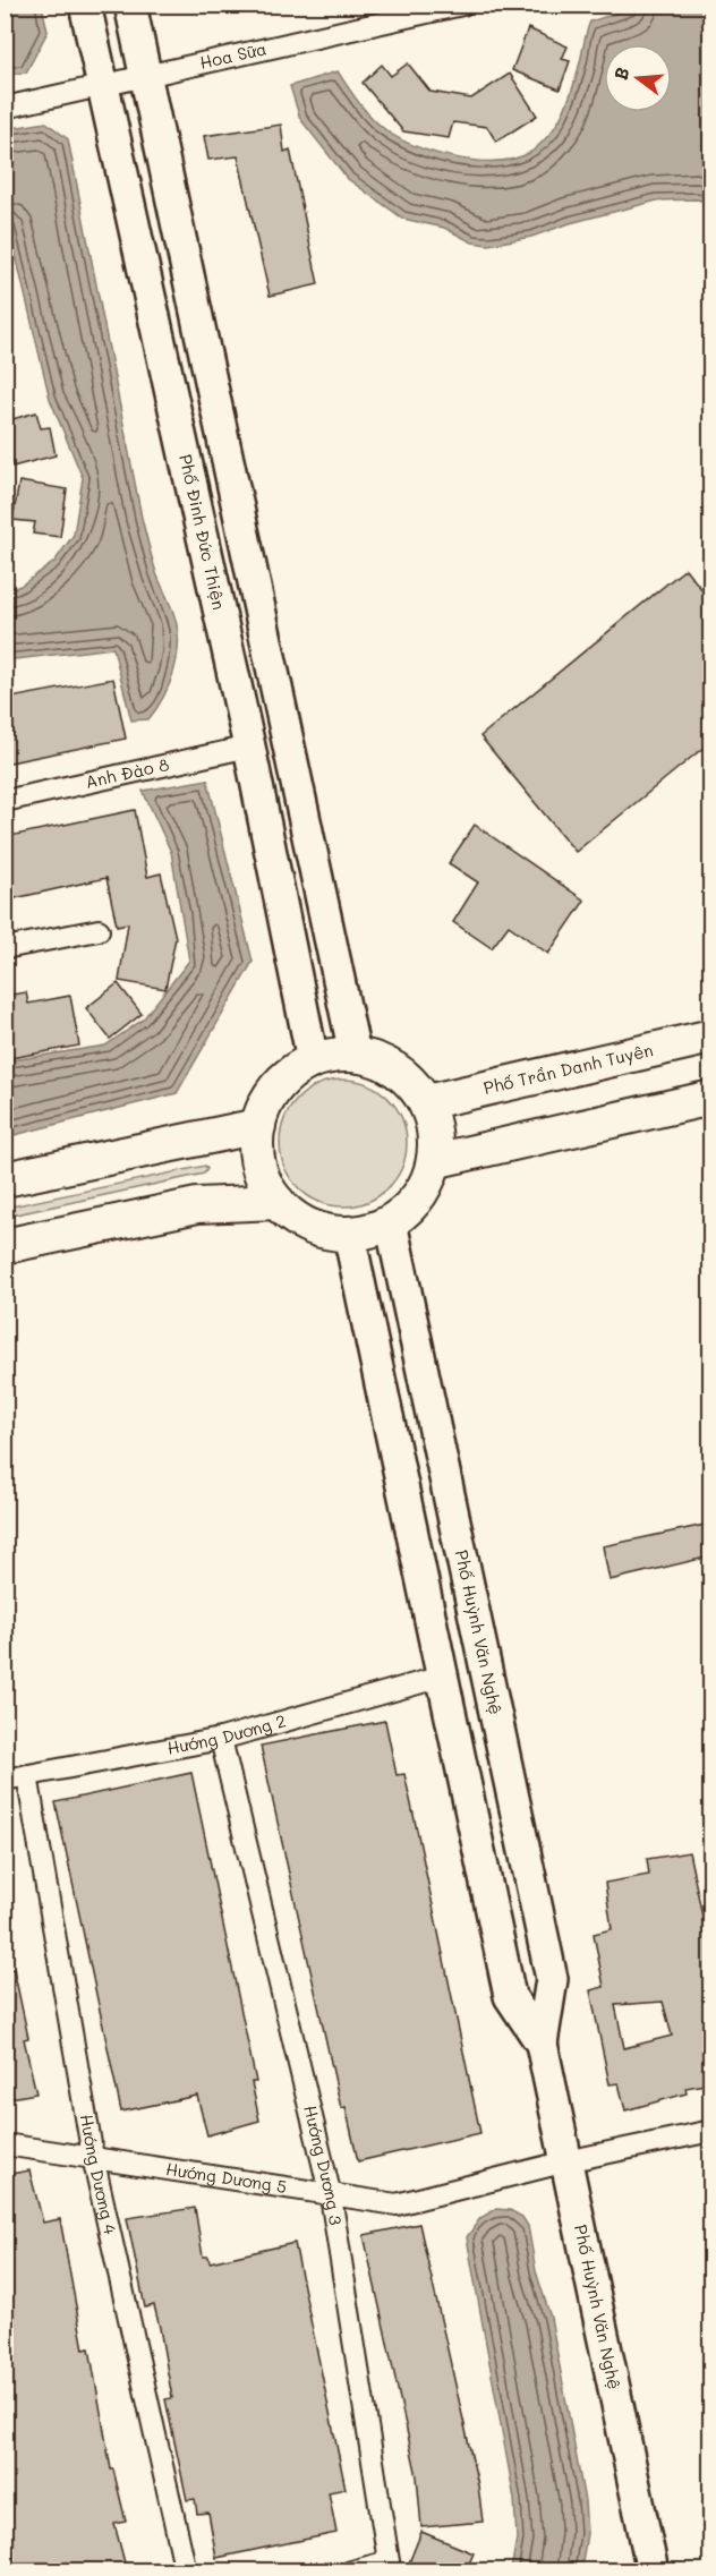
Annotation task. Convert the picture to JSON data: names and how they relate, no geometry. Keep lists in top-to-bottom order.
{
  "streets": {
    "main road": ["Phố Trần Danh Tuyên"],
    "street": [
      "Hoa Sữa",
      "Phố Đinh Đức Thiện",
      "Anh Đào 8",
      "Phố Huỳnh Văn Nghệ",
      "Hướng Dương 2",
      "Hướng Dương 3",
      "Hướng Dương 4",
      "Hướng Dương 5"
    ]
  },
  "crossings": [
    ["Hoa Sữa", "Phố Đinh Đức Thiện"],
    ["Phố Đinh Đức Thiện", "Anh Đào 8"],
    ["Phố Đinh Đức Thiện", "Phố Trần Danh Tuyên"],
    ["Phố Đinh Đức Thiện", "Phố Huỳnh Văn Nghệ"],
    ["Phố Trần Danh Tuyên", "Phố Huỳnh Văn Nghệ"],
    ["Phố Huỳnh Văn Nghệ", "Hướng Dương 2"],
    ["Phố Huỳnh Văn Nghệ", "Hướng Dương 5"],
    ["Hướng Dương 2", "Hướng Dương 3"],
    ["Hướng Dương 2", "Hướng Dương 4"],
    ["Hướng Dương 3", "Hướng Dương 5"],
    ["Hướng Dương 4", "Hướng Dương 5"]
  ],
  "north": "left"
}
